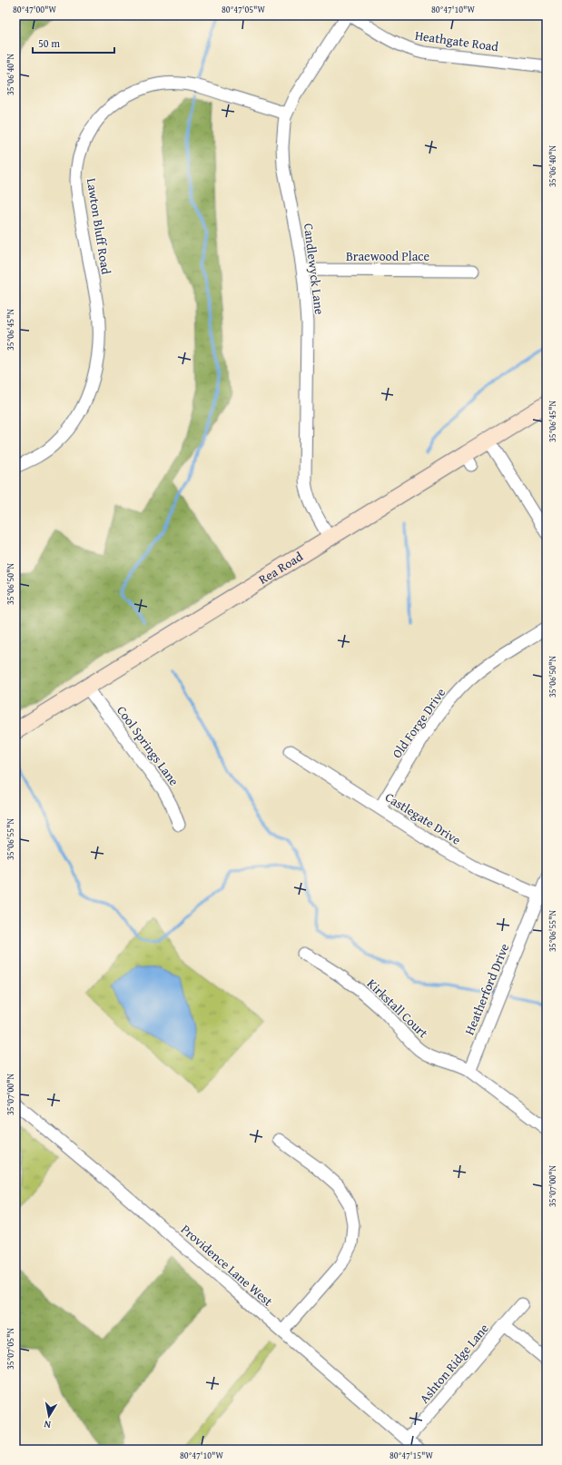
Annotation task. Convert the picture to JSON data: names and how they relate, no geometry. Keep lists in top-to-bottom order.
{
  "streets": {
    "main road": ["Rea Road"],
    "street": [
      "Heathgate Road",
      "Lawton Bluff Road",
      "Braewood Place",
      "Candlewyck Lane",
      "Old Forge Drive",
      "Cool Springs Lane",
      "Castlegate Drive",
      "Heatherford Drive",
      "Kirkstall Court",
      "Providence Lane West",
      "Ashton Ridge Lane"
    ]
  },
  "crossings": [
    ["Lawton Bluff Road", "Candlewyck Lane"],
    ["Braewood Place", "Candlewyck Lane"],
    ["Candlewyck Lane", "Rea Road"],
    ["Rea Road", "Cool Springs Lane"],
    ["Old Forge Drive", "Castlegate Drive"],
    ["Castlegate Drive", "Heatherford Drive"],
    ["Heatherford Drive", "Kirkstall Court"],
    ["Providence Lane West", "Ashton Ridge Lane"]
  ],
  "scale_bar": "50 m",
  "north": "bottom",
  "coordinates": [
    "80°47'00\"W",
    "80°47'05\"W",
    "80°47'10\"W",
    "35°06'40\"N",
    "35°06'45\"N",
    "35°06'50\"N",
    "35°06'55\"N",
    "35°07'00\"N",
    "35°07'05\"N",
    "80°47'15\"W"
  ]
}
